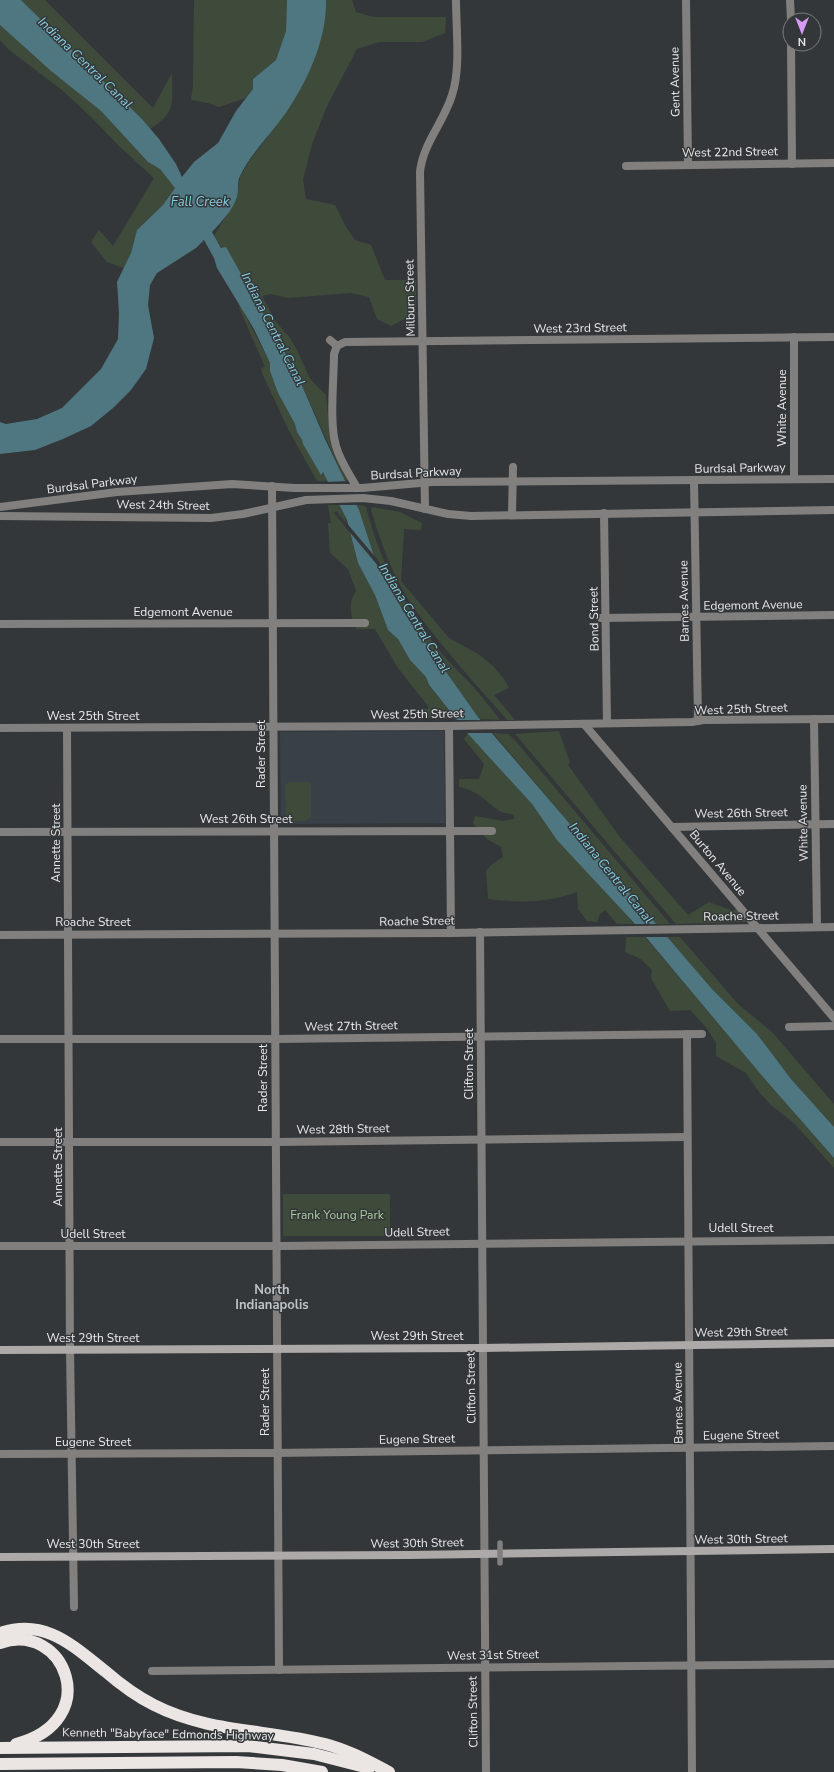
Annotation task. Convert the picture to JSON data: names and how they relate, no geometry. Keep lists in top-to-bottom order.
{
  "streets": {
    "highway": ["Kenneth \"Babyface\" Edmonds Highway"],
    "main road": ["West 29th Street", "West 30th Street"],
    "street": [
      "Gent Avenue",
      "West 22nd Street",
      "Milburn Street",
      "West 23rd Street",
      "White Avenue",
      "Burdsal Parkway",
      "West 24th Street",
      "Barnes Avenue",
      "Edgemont Avenue",
      "Bond Street",
      "West 25th Street",
      "Rader Street",
      "West 26th Street",
      "Annette Street",
      "Burton Avenue",
      "Roache Street",
      "West 27th Street",
      "Clifton Street",
      "West 28th Street",
      "Udell Street",
      "Eugene Street",
      "West 31st Street"
    ]
  },
  "crossings": [
    ["Gent Avenue", "West 22nd Street"],
    ["Milburn Street", "West 23rd Street"],
    ["Milburn Street", "Burdsal Parkway"],
    ["West 23rd Street", "White Avenue"],
    ["White Avenue", "Burdsal Parkway"],
    ["White Avenue", "West 25th Street"],
    ["White Avenue", "West 26th Street"],
    ["White Avenue", "Roache Street"],
    ["Burdsal Parkway", "West 24th Street"],
    ["Burdsal Parkway", "Barnes Avenue"],
    ["Burdsal Parkway", "Bond Street"],
    ["Burdsal Parkway", "Rader Street"],
    ["West 24th Street", "Rader Street"],
    ["Barnes Avenue", "Edgemont Avenue"],
    ["Barnes Avenue", "West 25th Street"],
    ["Barnes Avenue", "West 27th Street"],
    ["Barnes Avenue", "West 28th Street"],
    ["Barnes Avenue", "Udell Street"],
    ["Barnes Avenue", "West 29th Street"],
    ["Barnes Avenue", "Eugene Street"],
    ["Barnes Avenue", "West 30th Street"],
    ["Barnes Avenue", "West 31st Street"],
    ["Edgemont Avenue", "Bond Street"],
    ["Edgemont Avenue", "Rader Street"],
    ["Bond Street", "West 25th Street"],
    ["West 25th Street", "Rader Street"],
    ["West 25th Street", "Annette Street"],
    ["West 25th Street", "Burton Avenue"],
    ["Rader Street", "West 26th Street"],
    ["Rader Street", "Roache Street"],
    ["Rader Street", "West 27th Street"],
    ["Rader Street", "West 28th Street"],
    ["Rader Street", "Udell Street"],
    ["Rader Street", "West 29th Street"],
    ["Rader Street", "Eugene Street"],
    ["Rader Street", "West 30th Street"],
    ["Rader Street", "West 31st Street"],
    ["West 26th Street", "Annette Street"],
    ["West 26th Street", "Burton Avenue"],
    ["Annette Street", "Roache Street"],
    ["Annette Street", "West 27th Street"],
    ["Annette Street", "West 28th Street"],
    ["Annette Street", "Udell Street"],
    ["Annette Street", "West 29th Street"],
    ["Annette Street", "Eugene Street"],
    ["Annette Street", "West 30th Street"],
    ["Burton Avenue", "Roache Street"],
    ["Roache Street", "Clifton Street"],
    ["West 27th Street", "Clifton Street"],
    ["Clifton Street", "West 28th Street"],
    ["Clifton Street", "Udell Street"],
    ["Clifton Street", "West 29th Street"],
    ["Clifton Street", "Eugene Street"],
    ["Clifton Street", "West 30th Street"],
    ["Clifton Street", "West 31st Street"]
  ],
  "districts": ["North Indianapolis"],
  "water": ["Indiana Central Canal", "Fall Creek"],
  "parks": ["Frank Young Park"],
  "north": "bottom"
}
